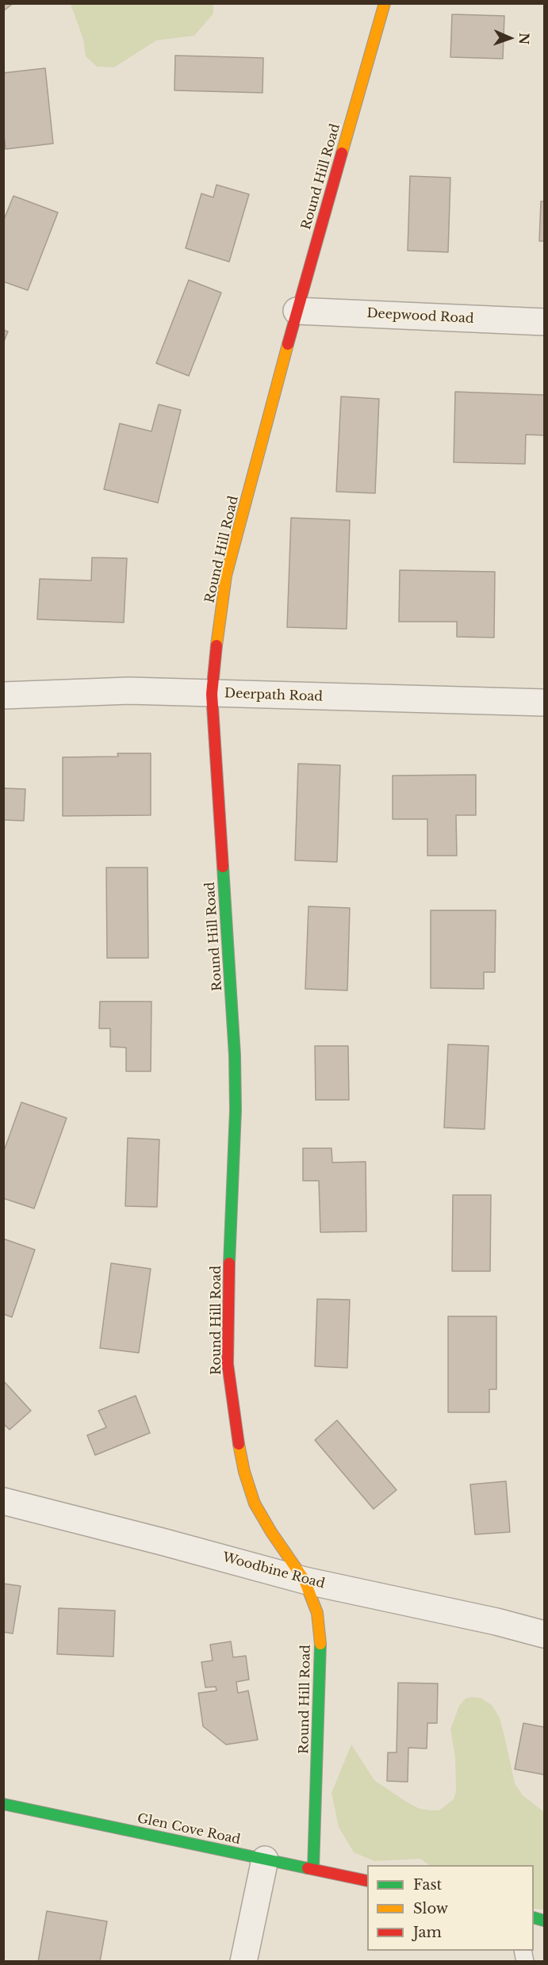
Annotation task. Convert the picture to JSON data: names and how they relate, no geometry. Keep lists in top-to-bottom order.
{
  "streets": {
    "street": [
      "Round Hill Road",
      "Deepwood Road",
      "Deerpath Road",
      "Woodbine Road",
      "Glen Cove Road"
    ]
  },
  "crossings": [
    ["Round Hill Road", "Deepwood Road"],
    ["Round Hill Road", "Deerpath Road"],
    ["Round Hill Road", "Woodbine Road"],
    ["Round Hill Road", "Glen Cove Road"]
  ],
  "legend": ["Fast", "Slow", "Jam"],
  "north": "right"
}
